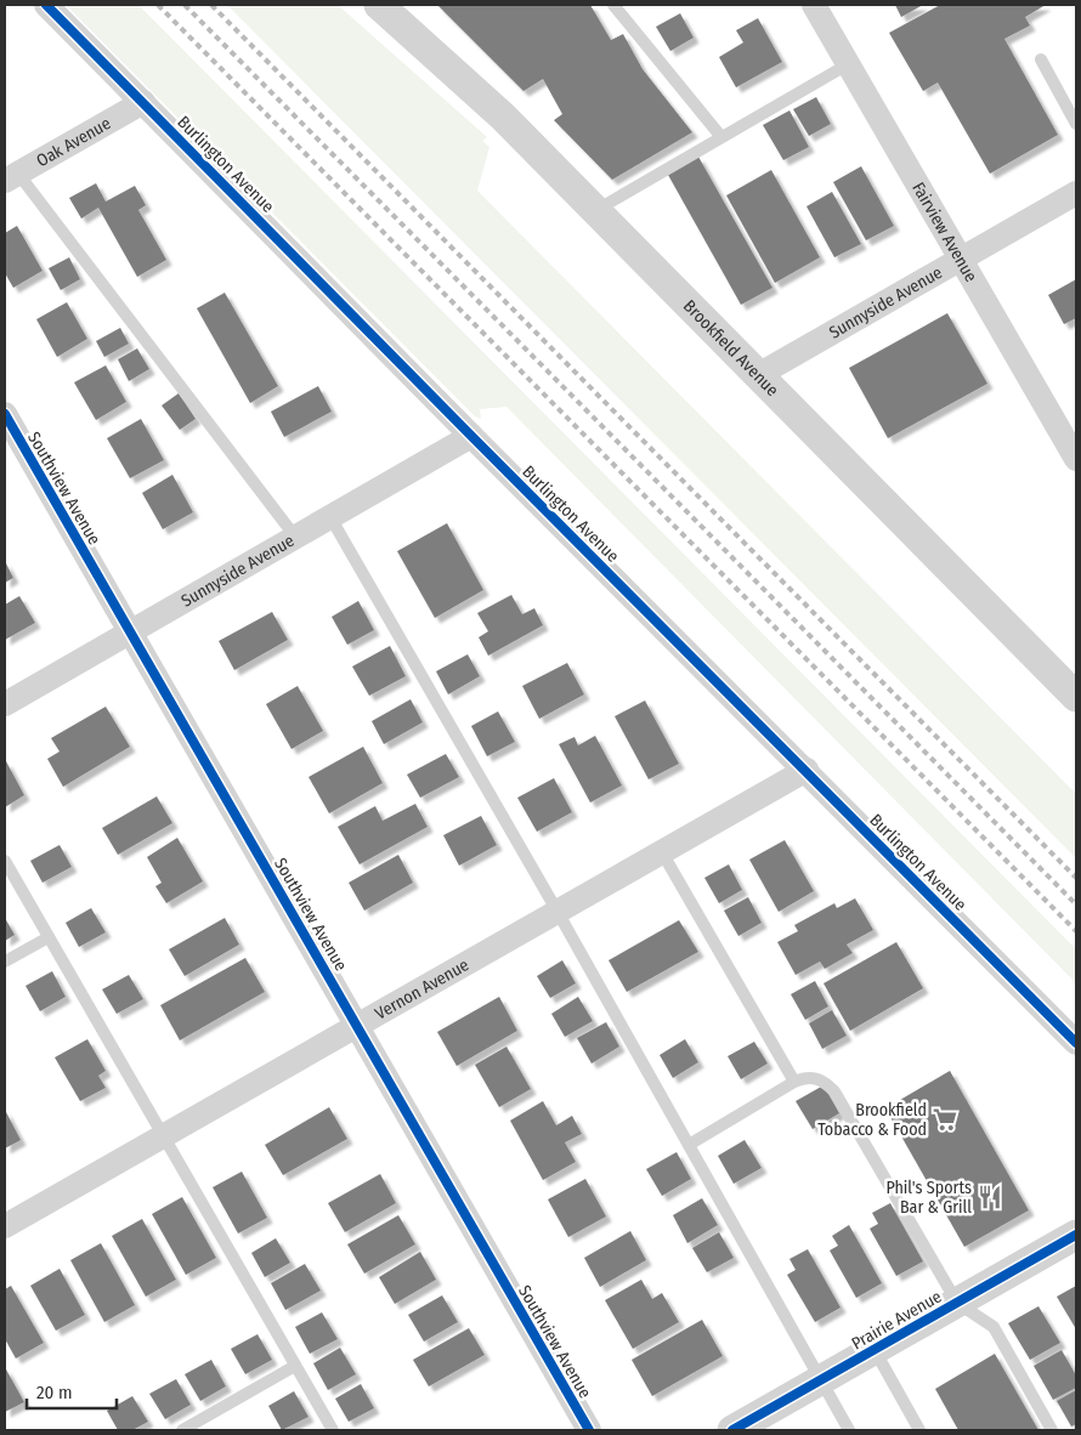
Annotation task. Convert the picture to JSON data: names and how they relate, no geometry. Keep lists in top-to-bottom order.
{
  "streets": {
    "street": [
      "Oak Avenue",
      "Burlington Avenue",
      "Fairview Avenue",
      "Sunnyside Avenue",
      "Brookfield Avenue",
      "Southview Avenue",
      "Vernon Avenue",
      "Prairie Avenue"
    ]
  },
  "crossings": [
    ["Oak Avenue", "Burlington Avenue"],
    ["Burlington Avenue", "Sunnyside Avenue"],
    ["Burlington Avenue", "Vernon Avenue"],
    ["Fairview Avenue", "Sunnyside Avenue"],
    ["Sunnyside Avenue", "Brookfield Avenue"],
    ["Sunnyside Avenue", "Southview Avenue"],
    ["Southview Avenue", "Vernon Avenue"]
  ],
  "places": {
    "supermarket": ["Brookfield Tobacco & Food"],
    "restaurant": ["Phil's Sports Bar & Grill"]
  },
  "scale_bar": "20 m"
}
